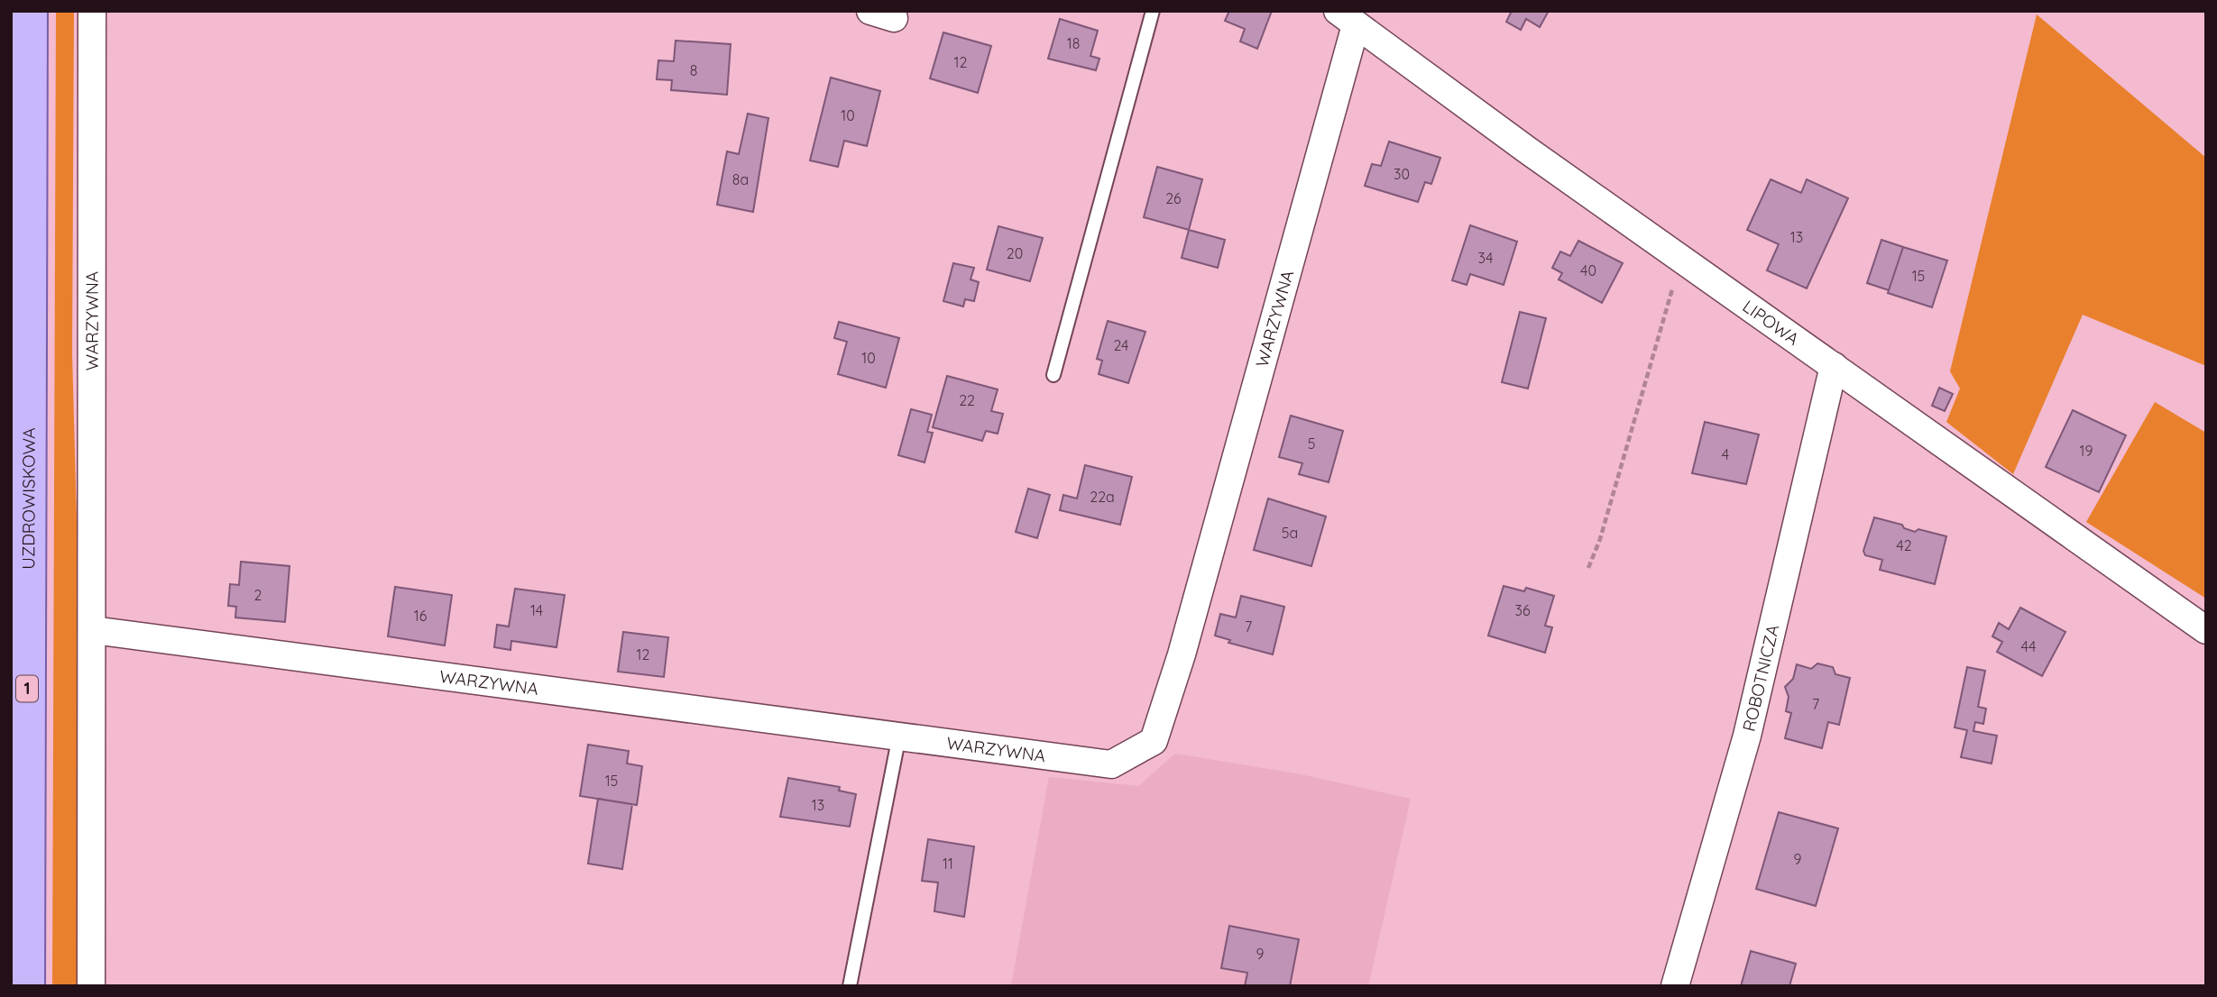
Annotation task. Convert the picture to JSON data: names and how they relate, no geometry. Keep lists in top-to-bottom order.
{
  "streets": {
    "main road": ["UZDROWISKOWA", "1"],
    "street": ["WARZYWNA", "LIPOWA", "ROBOTNICZA"]
  },
  "crossings": [
    ["WARZYWNA", "LIPOWA"],
    ["LIPOWA", "ROBOTNICZA"]
  ],
  "house_numbers": [
    "18",
    "12",
    "8",
    "10",
    "30",
    "8a",
    "26",
    "13",
    "20",
    "34",
    "40",
    "15",
    "24",
    "10",
    "22",
    "5",
    "19",
    "4",
    "22a",
    "5a",
    "42",
    "2",
    "14",
    "36",
    "16",
    "7",
    "44",
    "12",
    "7",
    "15",
    "13",
    "9",
    "11",
    "9"
  ]
}
